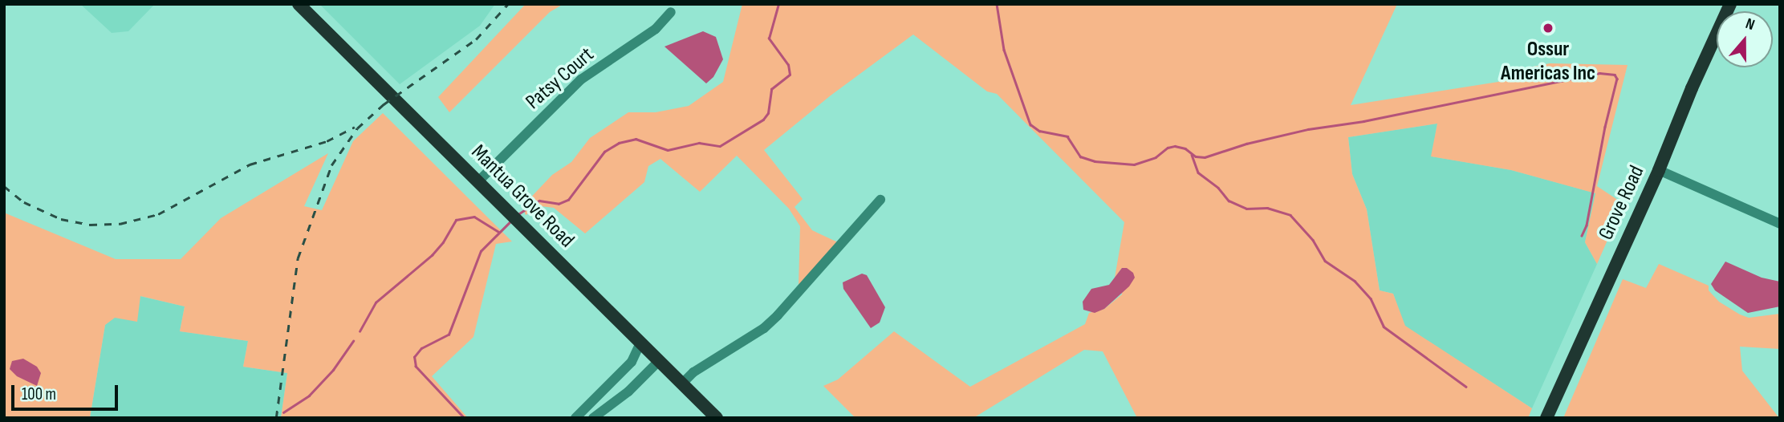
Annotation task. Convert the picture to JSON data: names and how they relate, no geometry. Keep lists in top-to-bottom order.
{
  "streets": {
    "main road": ["Mantua Grove Road", "Grove Road"],
    "street": ["Patsy Court"]
  },
  "crossings": [
    ["Patsy Court", "Mantua Grove Road"]
  ],
  "places": ["Ossur Americas Inc"],
  "scale_bar": "100 m",
  "north": "top"
}
